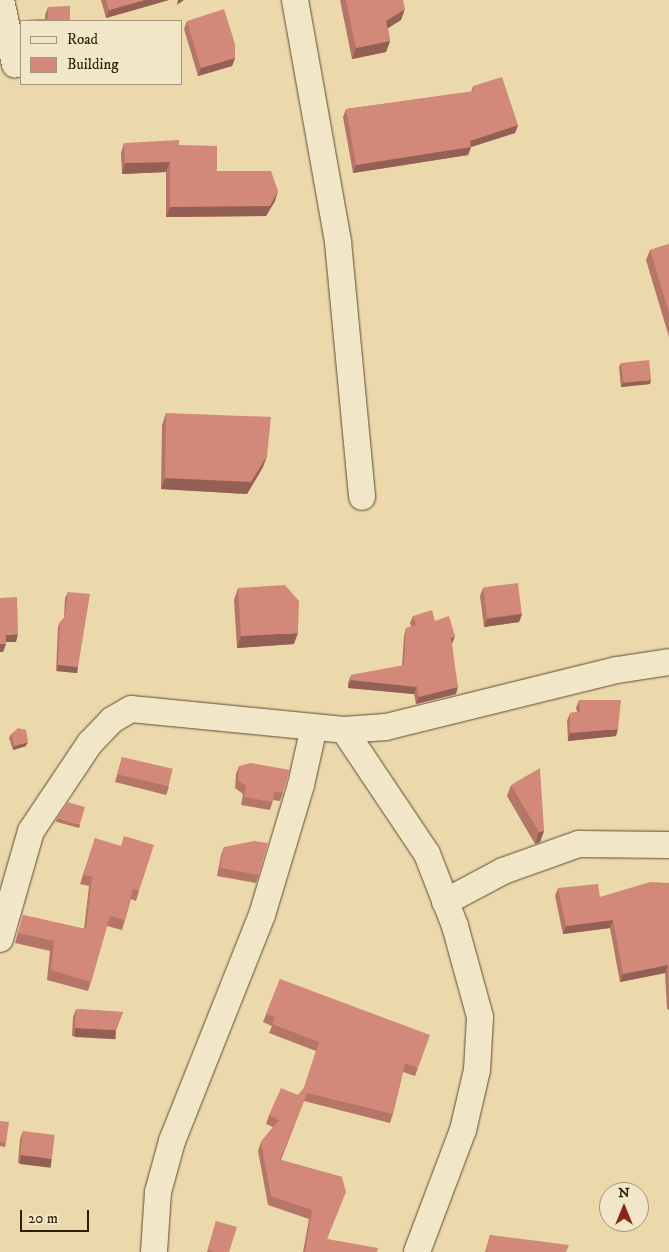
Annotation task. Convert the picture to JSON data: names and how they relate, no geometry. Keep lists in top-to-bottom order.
{
  "legend": ["Road", "Building"],
  "scale_bar": "20 m",
  "north": "top"
}
